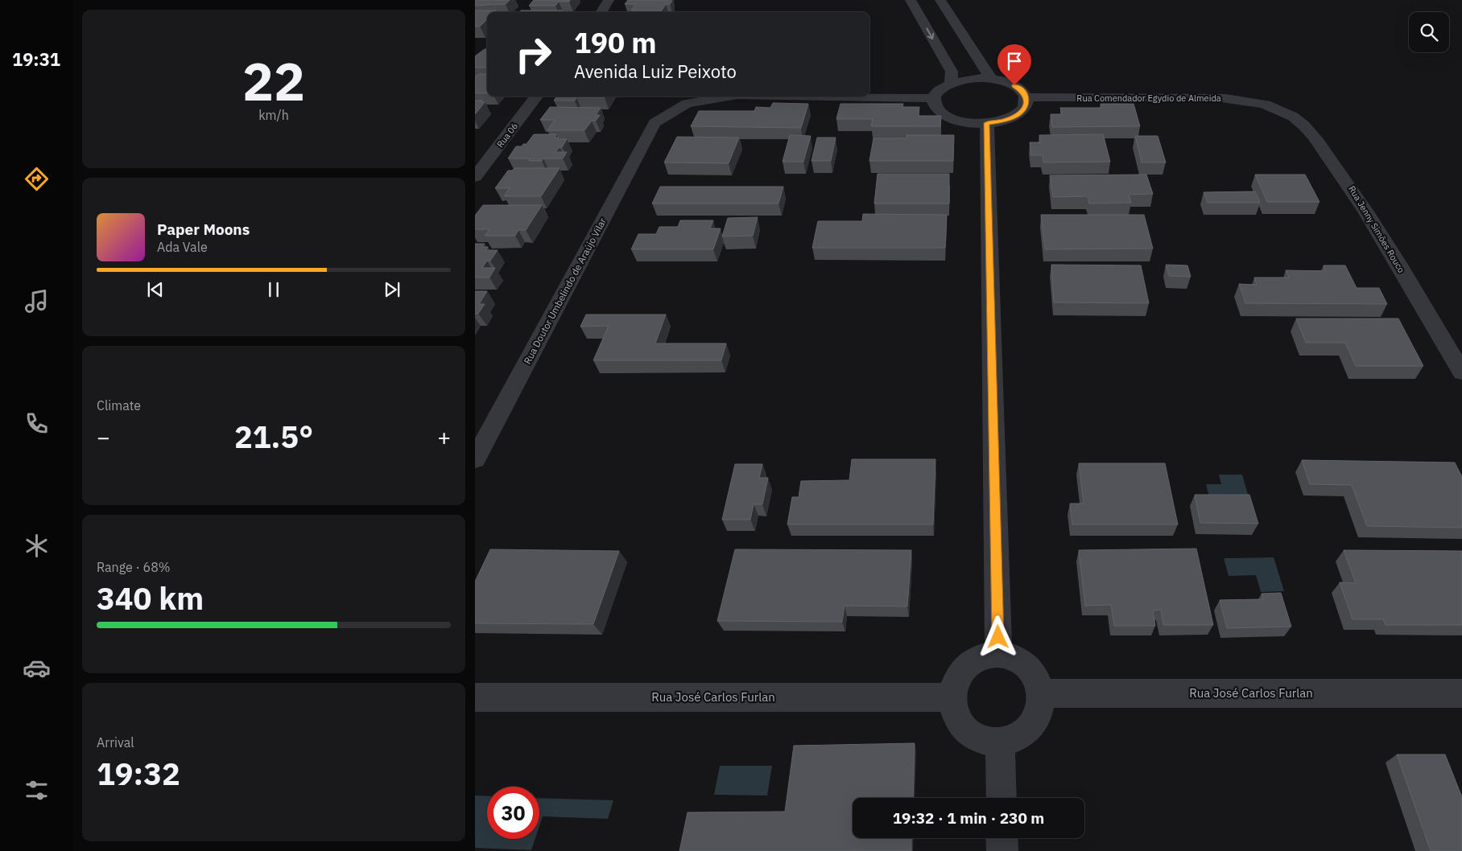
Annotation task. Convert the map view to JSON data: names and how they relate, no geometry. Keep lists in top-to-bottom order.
{
  "streets": {
    "street": [
      "Rua Comendador Egydio de Almeida",
      "Rua 06",
      "Rua Jenny Simões Rouco",
      "Rua Doutor Umbelindo de Araújo Vilar",
      "Rua José Carlos Furlan"
    ]
  },
  "crossings": [
    ["Rua Comendador Egydio de Almeida", "Rua Jenny Simões Rouco"]
  ],
  "page": {
    "tabs": "19:31",
    "tile": [
      ["22", "km/h"],
      "Climate",
      ["Range · 68%", "340 km"],
      ["Arrival", "19:32"]
    ],
    "turn": ["190 m", "Avenida Luiz Peixoto"],
    "song": ["Paper Moons", "Ada Vale"],
    "heat": ["−", "21.5°", "+"],
    "limit": "30",
    "trip": "19:32 · 1 min · 230 m"
  }
}
